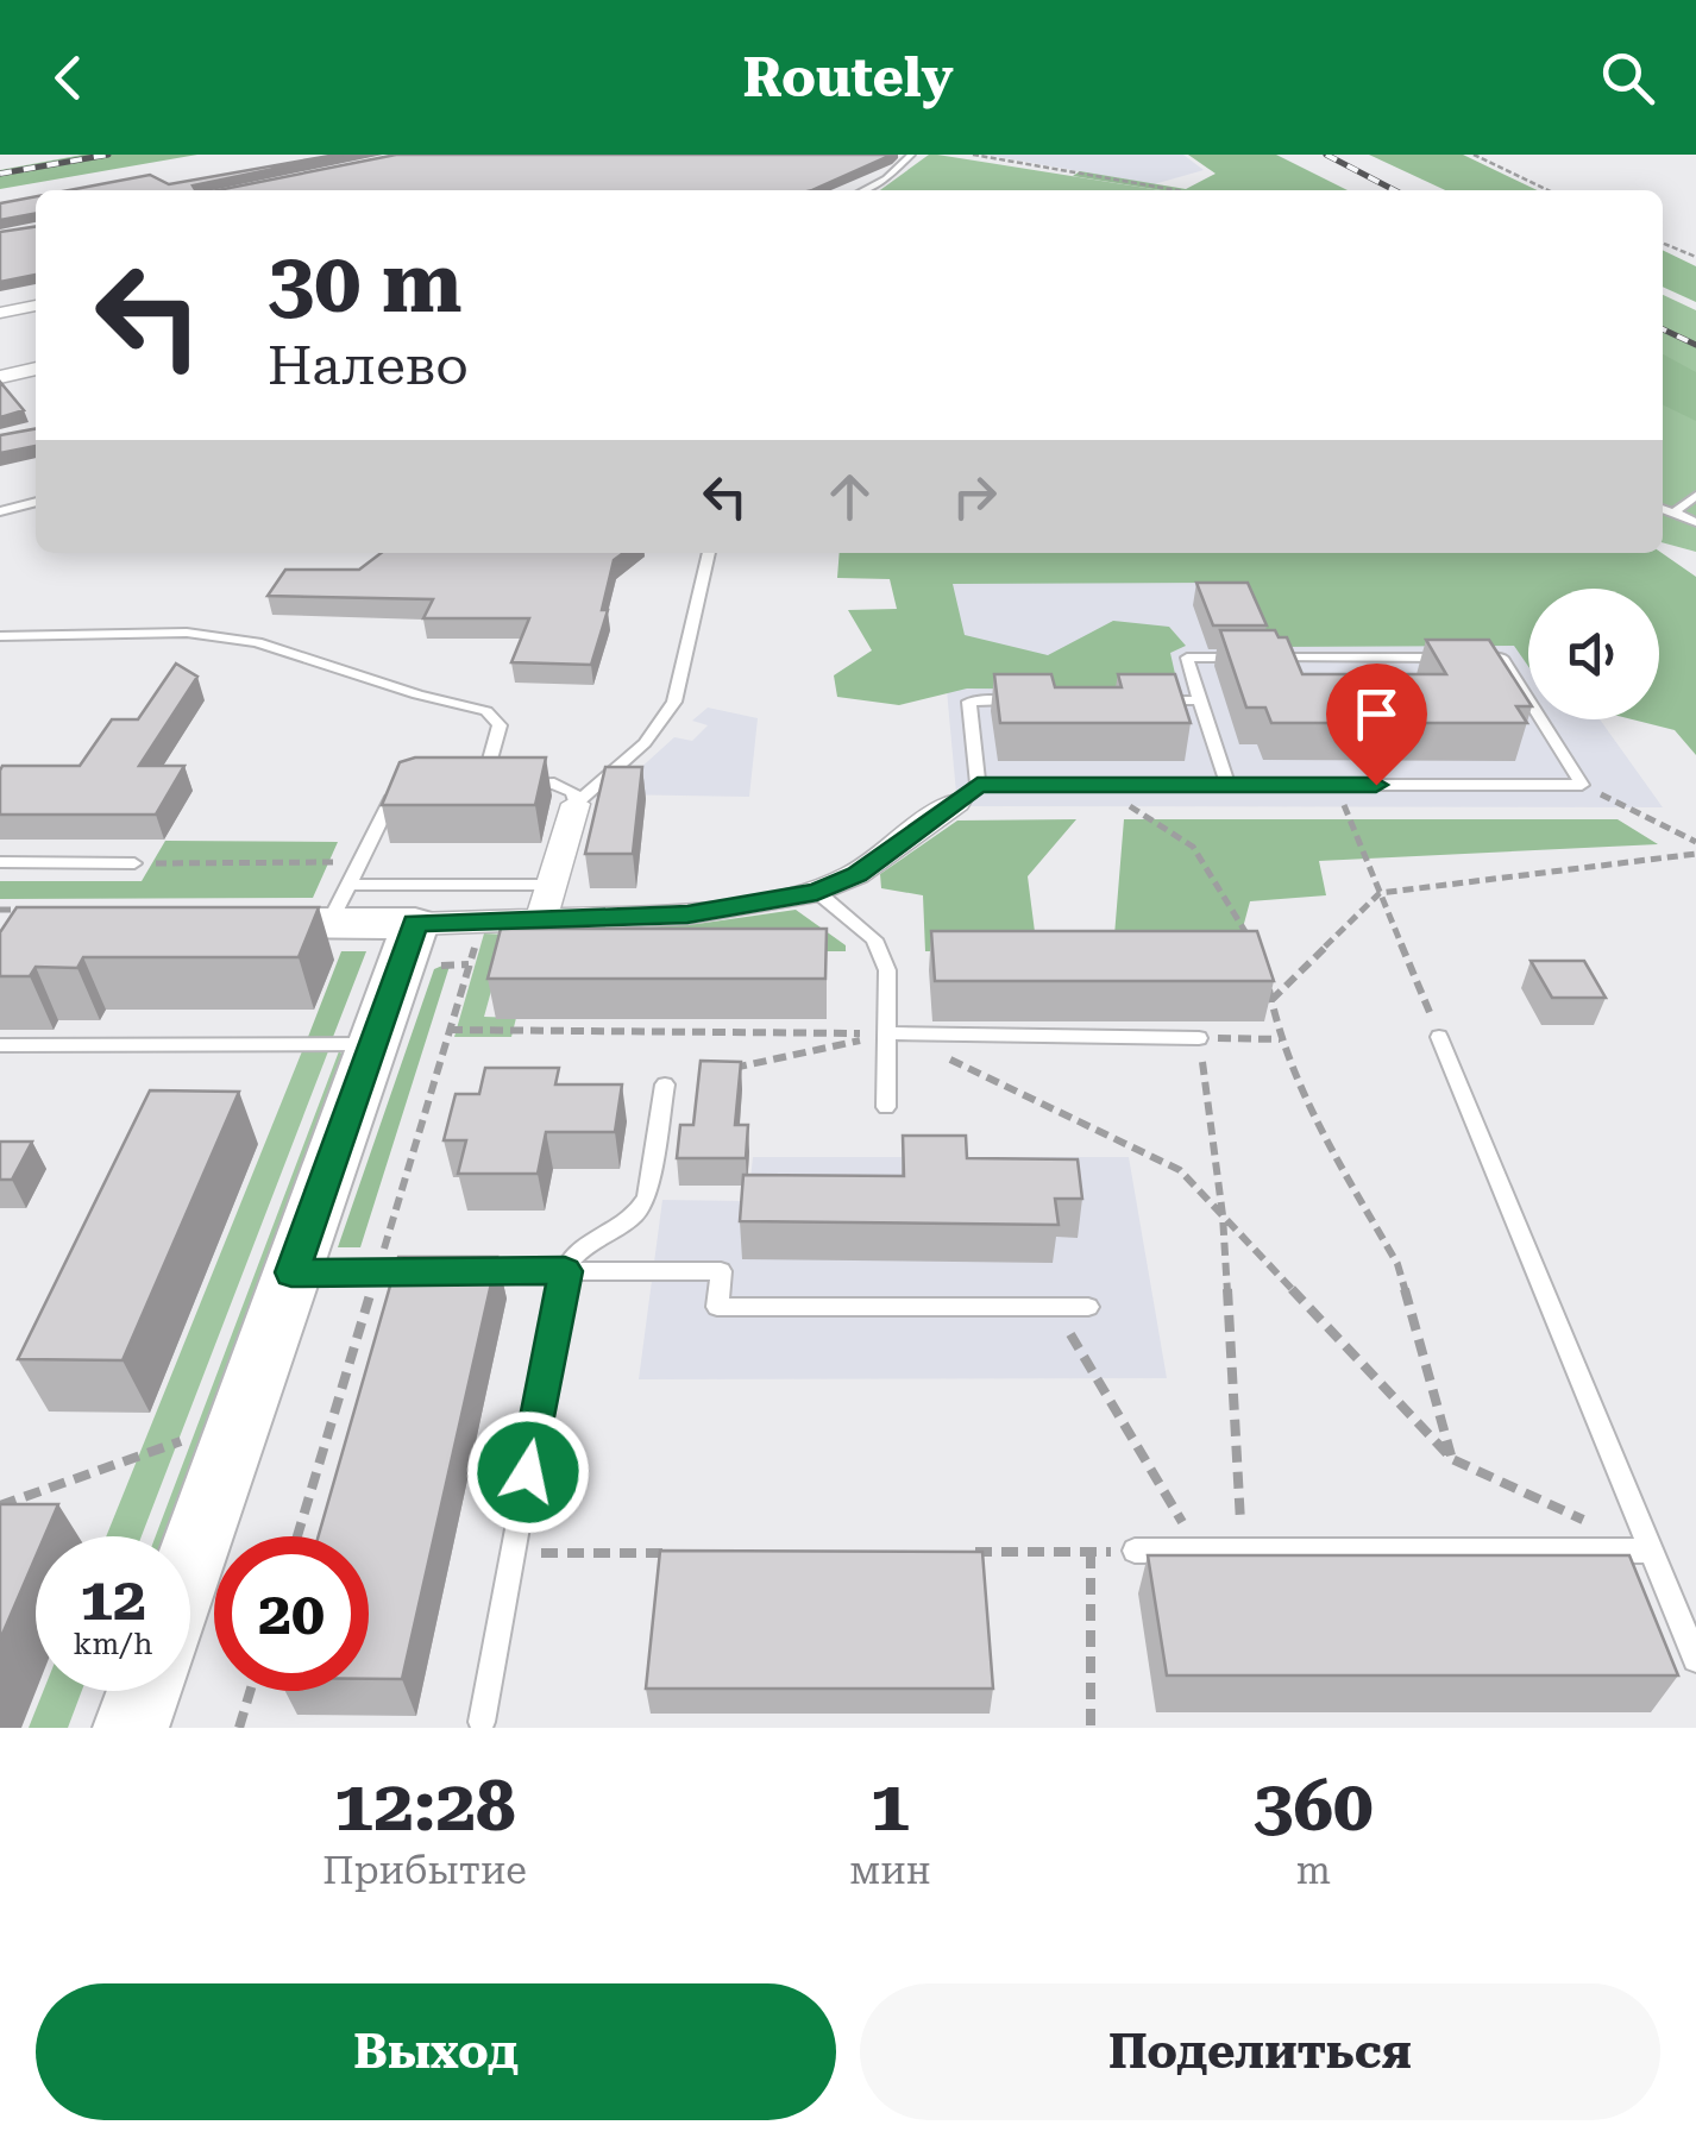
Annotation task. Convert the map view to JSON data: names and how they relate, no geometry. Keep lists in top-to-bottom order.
{
  "page": {
    "header": "Routely",
    "turn": ["30 m", "Налево"],
    "speed": "12 km/h",
    "limit": "20",
    "eta": [
      "12:28",
      "Прибытие",
      "1",
      "мин",
      "360",
      "m"
    ],
    "buttons": ["Выход", "Поделиться"]
  }
}
